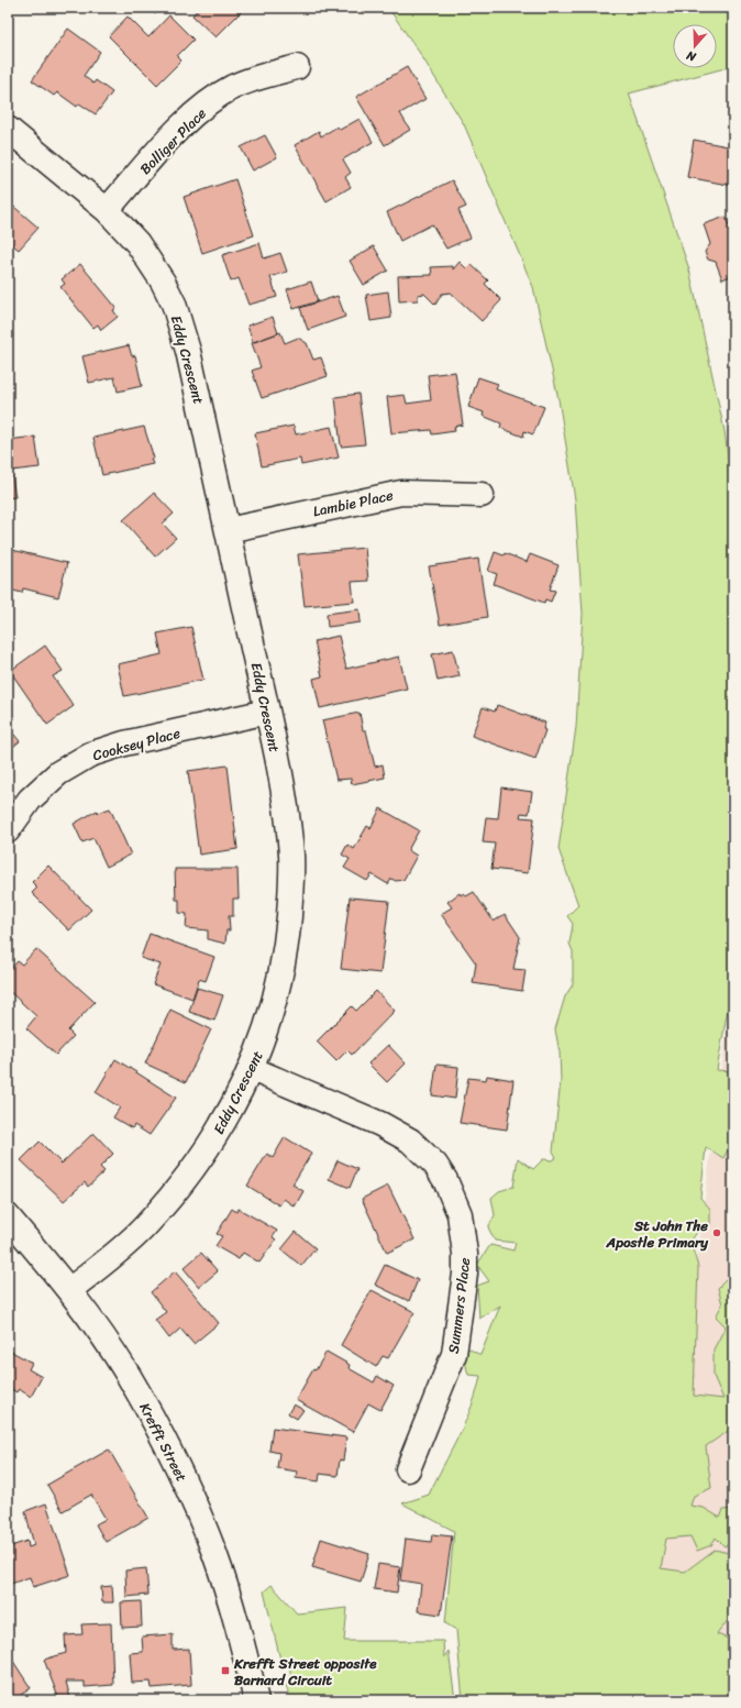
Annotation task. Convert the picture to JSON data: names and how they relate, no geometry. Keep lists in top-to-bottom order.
{
  "streets": {
    "street": [
      "Bolliger Place",
      "Eddy Crescent",
      "Lambie Place",
      "Cooksey Place",
      "Summers Place",
      "Krefft Street"
    ]
  },
  "crossings": [
    ["Bolliger Place", "Eddy Crescent"],
    ["Eddy Crescent", "Lambie Place"],
    ["Eddy Crescent", "Cooksey Place"],
    ["Eddy Crescent", "Summers Place"],
    ["Eddy Crescent", "Krefft Street"]
  ],
  "places": {
    "other": ["St John The Apostle Primary"],
    "transit": ["Krefft Street opposite Barnard Circuit"]
  },
  "north": "bottom"
}
